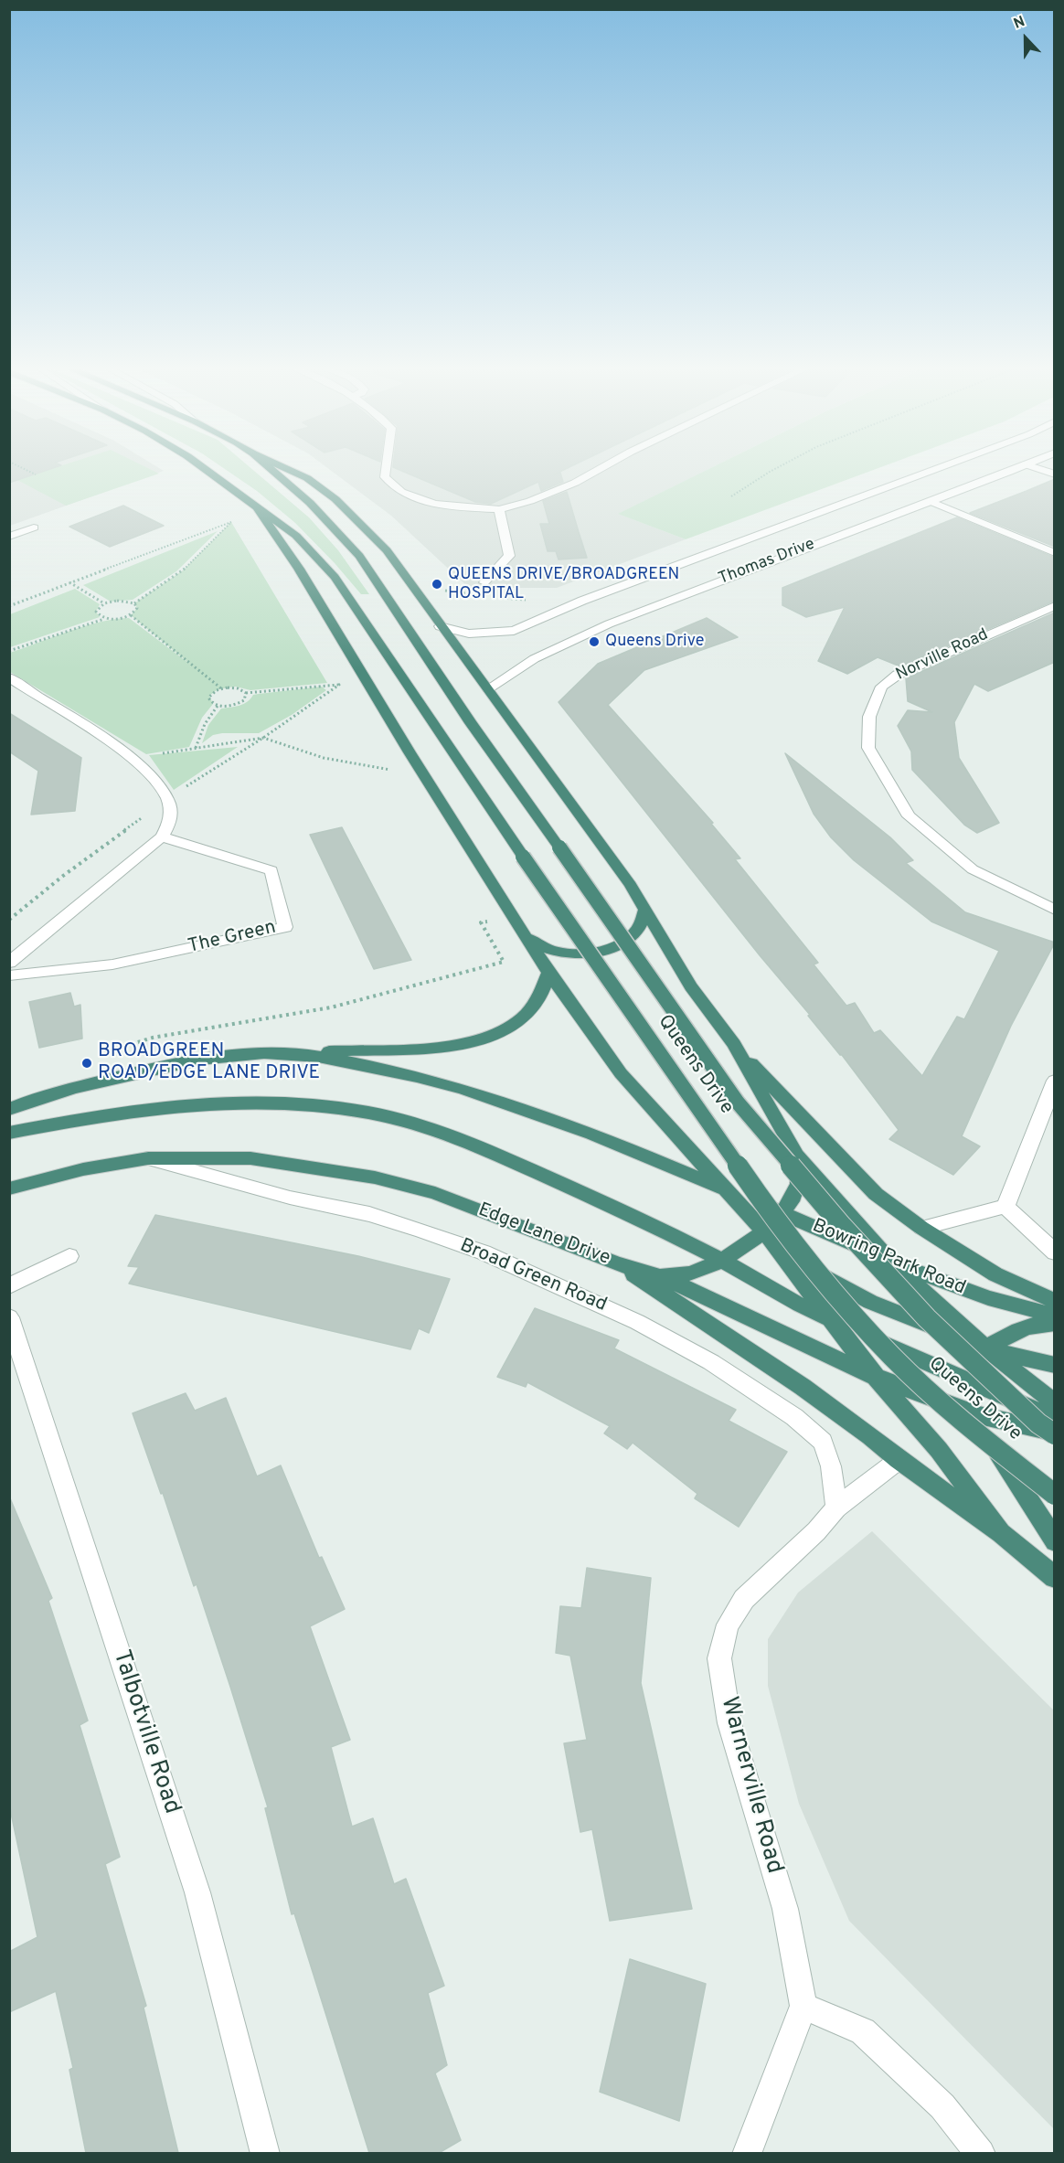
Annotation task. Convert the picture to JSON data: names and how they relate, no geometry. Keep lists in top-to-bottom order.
{
  "streets": {
    "highway": ["Queens Drive", "Edge Lane Drive", "Bowring Park Road"],
    "street": [
      "Thomas Drive",
      "Norville Road",
      "The Green",
      "Broad Green Road",
      "Talbotville Road",
      "Warnerville Road"
    ]
  },
  "crossings": [
    ["Queens Drive", "Edge Lane Drive"],
    ["Edge Lane Drive", "Broad Green Road"],
    ["Broad Green Road", "Warnerville Road"]
  ],
  "places": ["QUEENS DRIVE/BROADGREEN HOSPITAL", "Queens Drive", "BROADGREEN ROAD/EDGE LANE DRIVE"],
  "north": "top"
}
